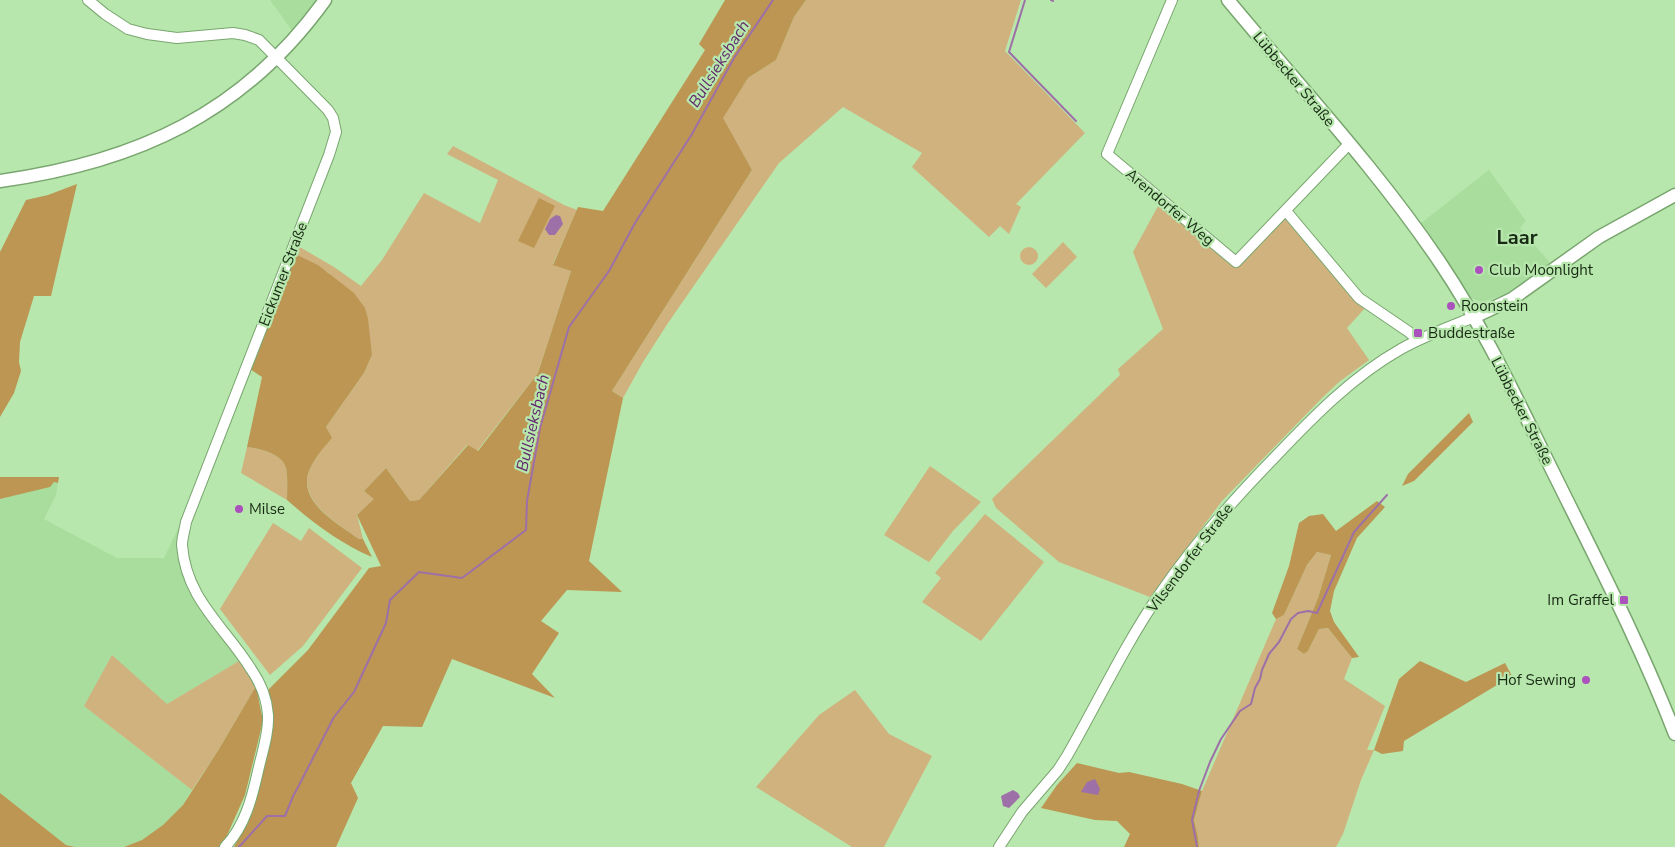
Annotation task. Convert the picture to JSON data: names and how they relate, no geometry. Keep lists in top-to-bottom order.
{
  "streets": {
    "main road": ["Lübbecker Straße"],
    "street": ["Arendorfer Weg", "Eickumer Straße", "Vilsendorfer Straße"]
  },
  "crossings": [
    ["Lübbecker Straße", "Arendorfer Weg"],
    ["Lübbecker Straße", "Vilsendorfer Straße"]
  ],
  "districts": ["Laar"],
  "water": ["Bullsieksbach"],
  "places": {
    "other": [
      "Club Moonlight",
      "Roonstein",
      "Milse",
      "Hof Sewing"
    ],
    "transit": ["Buddestraße", "Im Graffel"]
  }
}
